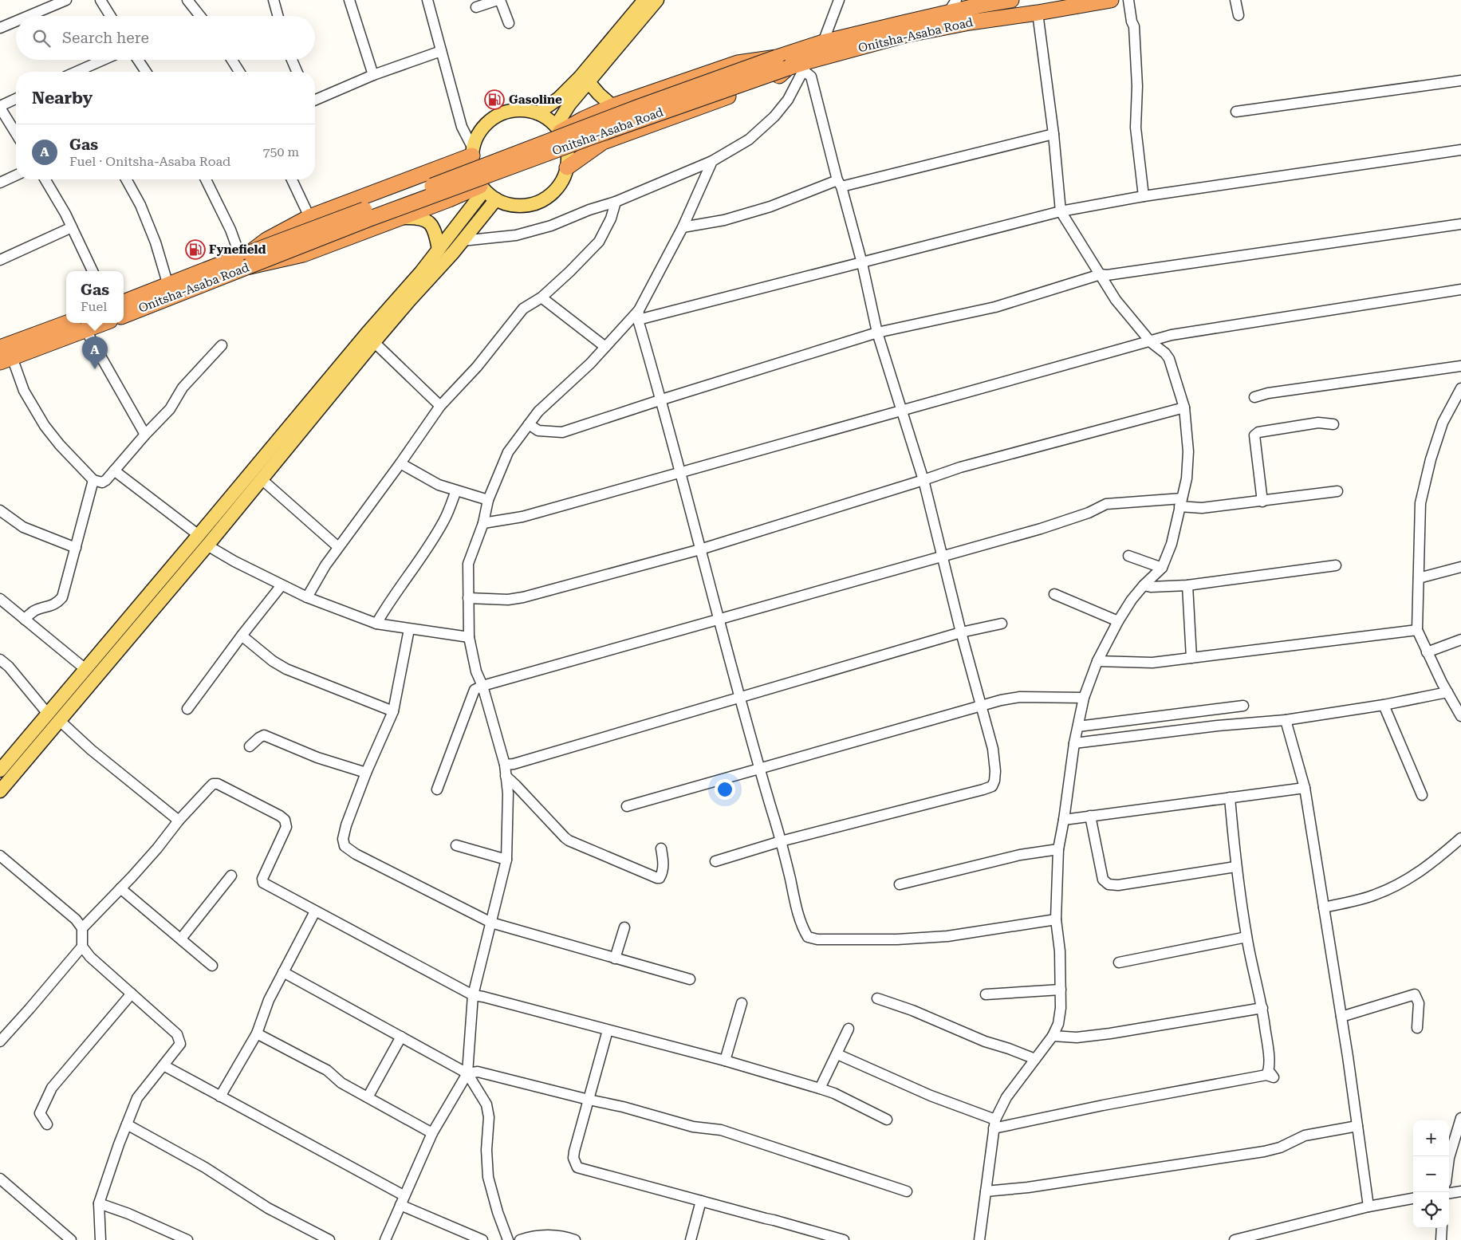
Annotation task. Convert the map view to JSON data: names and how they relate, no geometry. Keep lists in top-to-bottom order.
{
  "streets": {
    "highway": ["Onitsha-Asaba Road"]
  },
  "places": {
    "fuel station": ["Gasoline", "Fynefield"]
  },
  "page": {
    "search": "Search here",
    "heading": "Nearby",
    "list": [
      {
        "mark": "A",
        "name": "Gas",
        "note": "Fuel · Onitsha-Asaba Road",
        "value": "750 m"
      }
    ],
    "popup": ["Gas", "Fuel"],
    "pins": "A",
    "map_buttons": ["+", "−"]
  }
}
